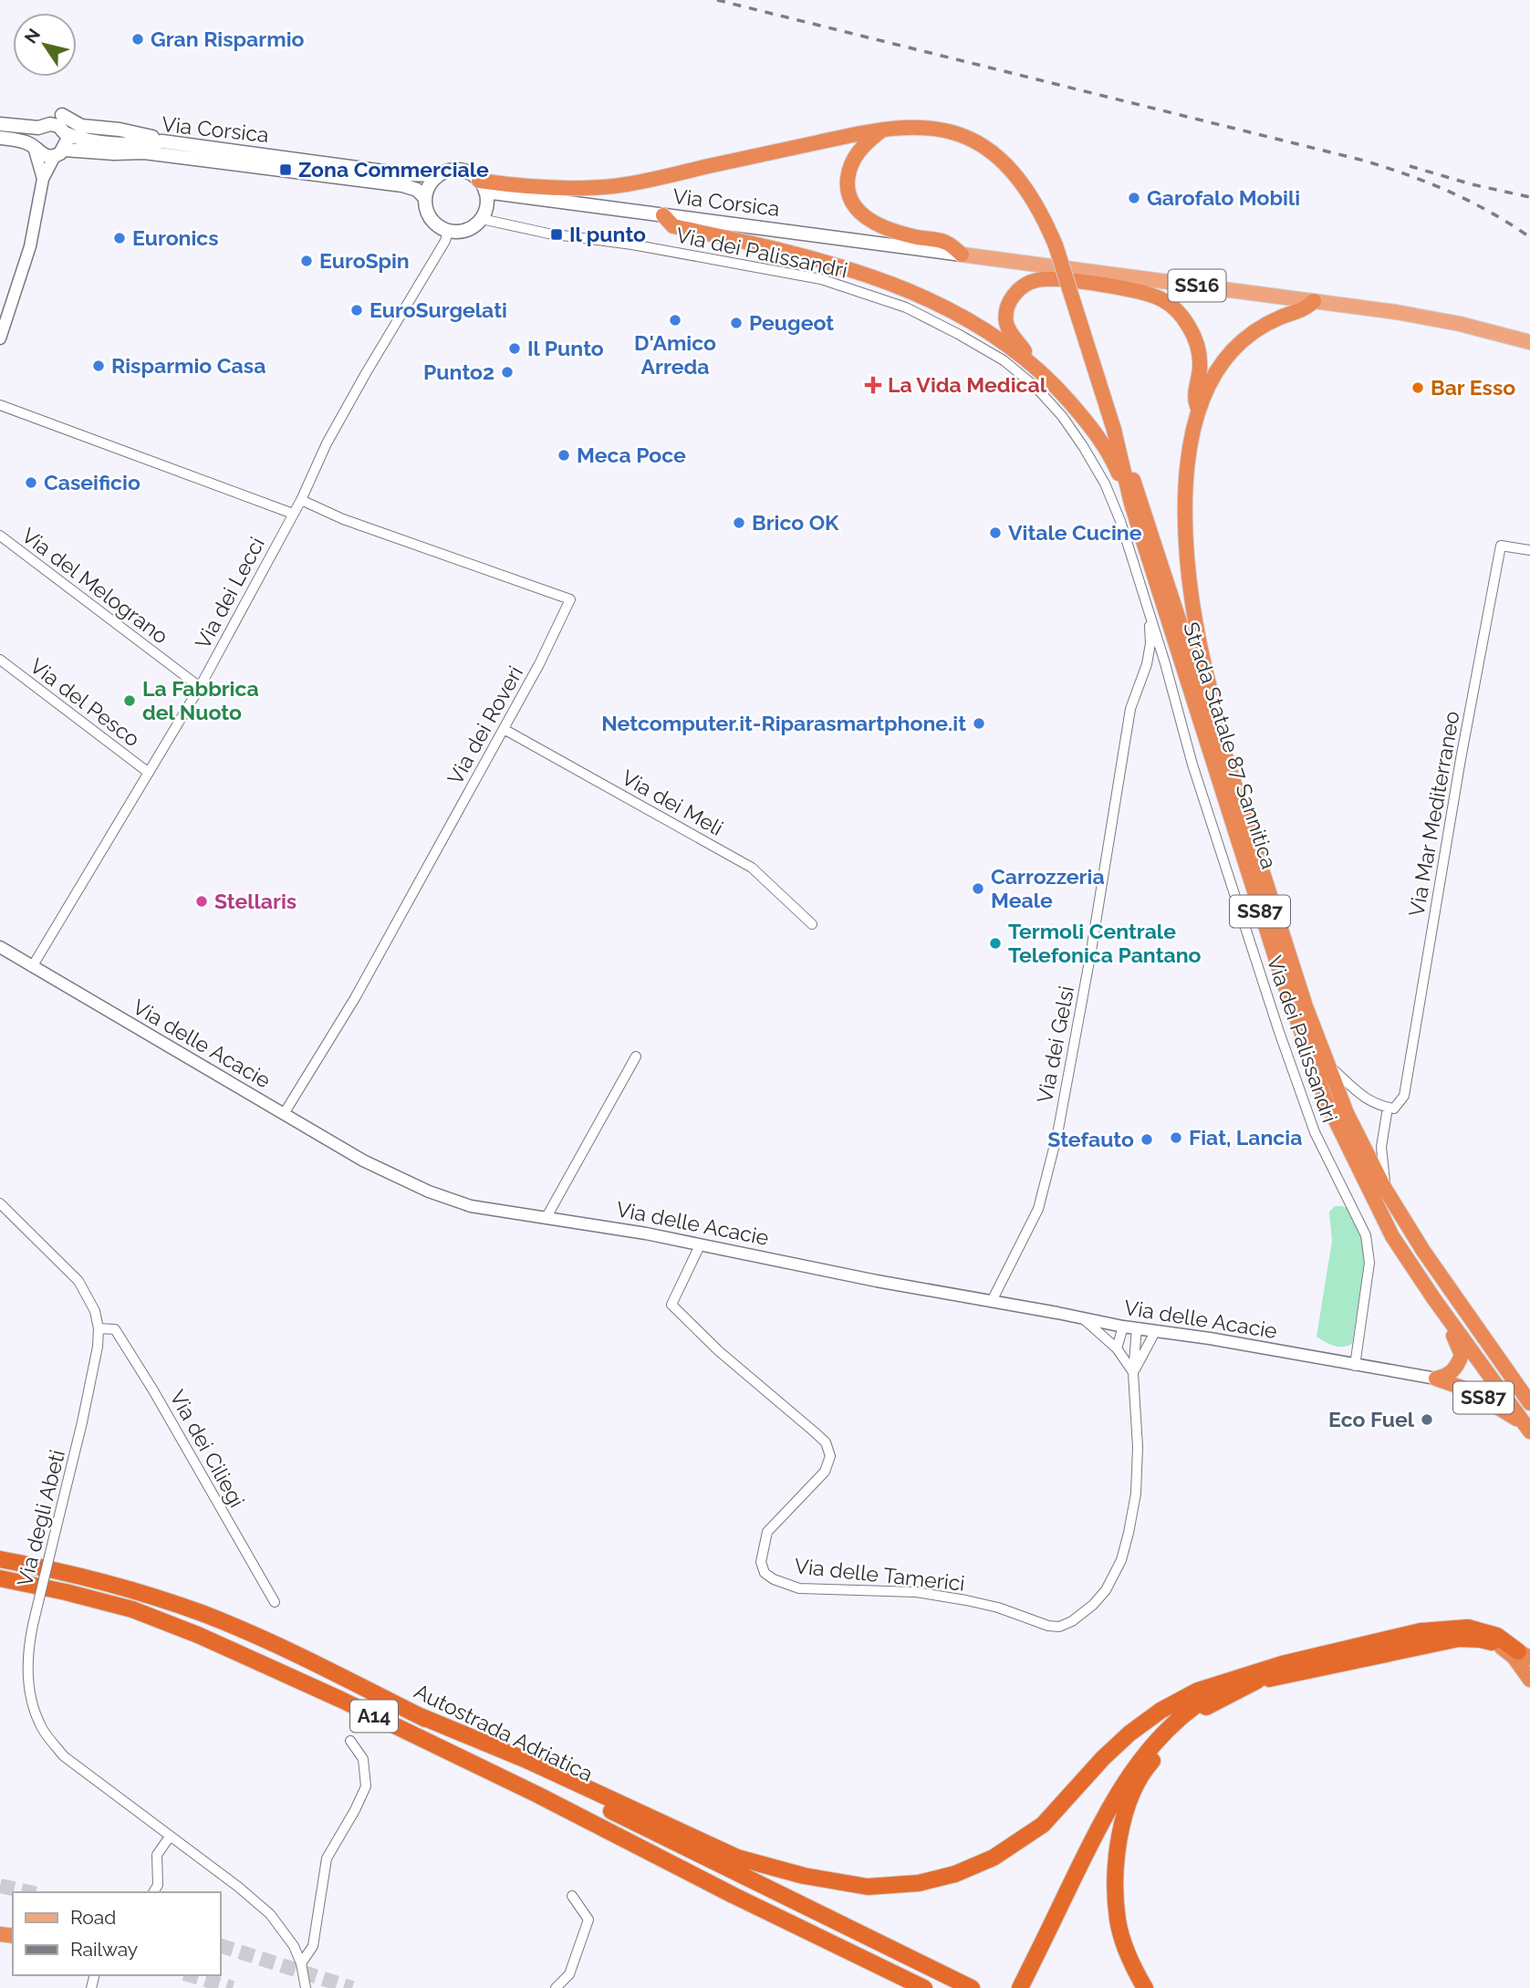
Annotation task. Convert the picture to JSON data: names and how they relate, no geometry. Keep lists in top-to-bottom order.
{
  "streets": {
    "highway": [
      "Strada Statale 87 Sannitica",
      "SS87",
      "A14",
      "Autostrada Adriatica"
    ],
    "main road": ["Via Corsica", "SS16"],
    "street": [
      "Via dei Palissandri",
      "Via del Melograno",
      "Via dei Lecci",
      "Via del Pesco",
      "Via dei Roveri",
      "Via dei Meli",
      "Via Mar Mediterraneo",
      "Via delle Acacie",
      "Via dei Gelsi",
      "Via dei Ciliegi",
      "Via degli Abeti",
      "Via delle Tamerici"
    ]
  },
  "crossings": [
    ["Via Corsica", "Via dei Palissandri"],
    ["Via Corsica", "SS16"],
    ["Via Corsica", "Via dei Lecci"],
    ["Via dei Palissandri", "Via dei Lecci"],
    ["Via dei Palissandri", "Via delle Acacie"],
    ["Via dei Palissandri", "Via dei Gelsi"],
    ["Via del Melograno", "Via dei Lecci"],
    ["Via dei Lecci", "Via del Pesco"],
    ["Via dei Lecci", "Via dei Roveri"],
    ["Via dei Lecci", "Via delle Acacie"],
    ["Via dei Roveri", "Via dei Meli"],
    ["Via dei Roveri", "Via delle Acacie"],
    ["Strada Statale 87 Sannitica", "SS87"],
    ["SS87", "Via delle Acacie"],
    ["Via delle Acacie", "Via dei Gelsi"],
    ["Via delle Acacie", "Via delle Tamerici"],
    ["Via dei Ciliegi", "Via degli Abeti"]
  ],
  "places": {
    "other": [
      "Gran Risparmio",
      "Garofalo Mobili",
      "Euronics",
      "EuroSpin",
      "EuroSurgelati",
      "D'Amico Arreda",
      "Peugeot",
      "Il Punto",
      "Risparmio Casa",
      "Punto2",
      "Bar Esso",
      "Meca Poce",
      "Caseificio",
      "Brico OK",
      "Vitale Cucine",
      "La Fabbrica del Nuoto",
      "Netcomputer.it-Riparasmartphone.it",
      "Carrozzeria Meale",
      "Stellaris",
      "Termoli Centrale Telefonica Pantano",
      "Fiat, Lancia",
      "Stefauto",
      "Eco Fuel"
    ],
    "transit": ["Zona Commerciale", "Il punto"],
    "health": ["La Vida Medical"]
  },
  "legend": ["Road", "Railway"],
  "north": "top left"
}
